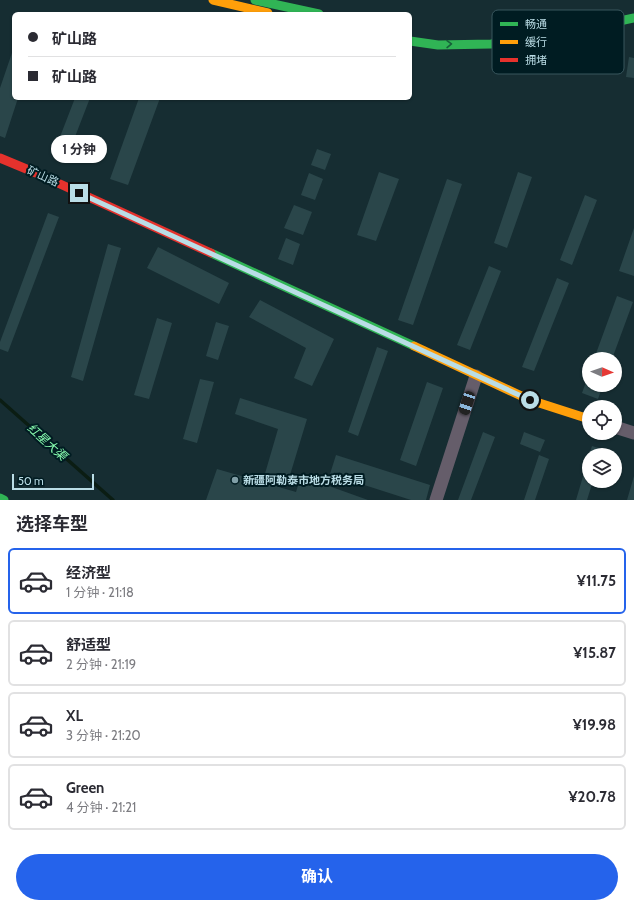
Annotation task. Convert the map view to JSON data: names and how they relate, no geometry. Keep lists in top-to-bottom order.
{
  "streets": {
    "street": ["矿山路"]
  },
  "water": ["红星大渠"],
  "places": ["新疆阿勒泰市地方税务局"],
  "legend": ["畅通", "缓行", "拥堵"],
  "scale_bar": "50 m",
  "north": "right",
  "page": {
    "banner": ["矿山路", "矿山路"],
    "bubble": "1 分钟",
    "scale": "50 m",
    "heading": "选择车型",
    "list": [
      {
        "name": "经济型",
        "note": "1 分钟 · 21:18",
        "value": "¥11.75"
      },
      {
        "name": "舒适型",
        "note": "2 分钟 · 21:19",
        "value": "¥15.87"
      },
      {
        "name": "XL",
        "note": "3 分钟 · 21:20",
        "value": "¥19.98"
      },
      {
        "name": "Green",
        "note": "4 分钟 · 21:21",
        "value": "¥20.78"
      }
    ],
    "buttons": "确认"
  }
}
